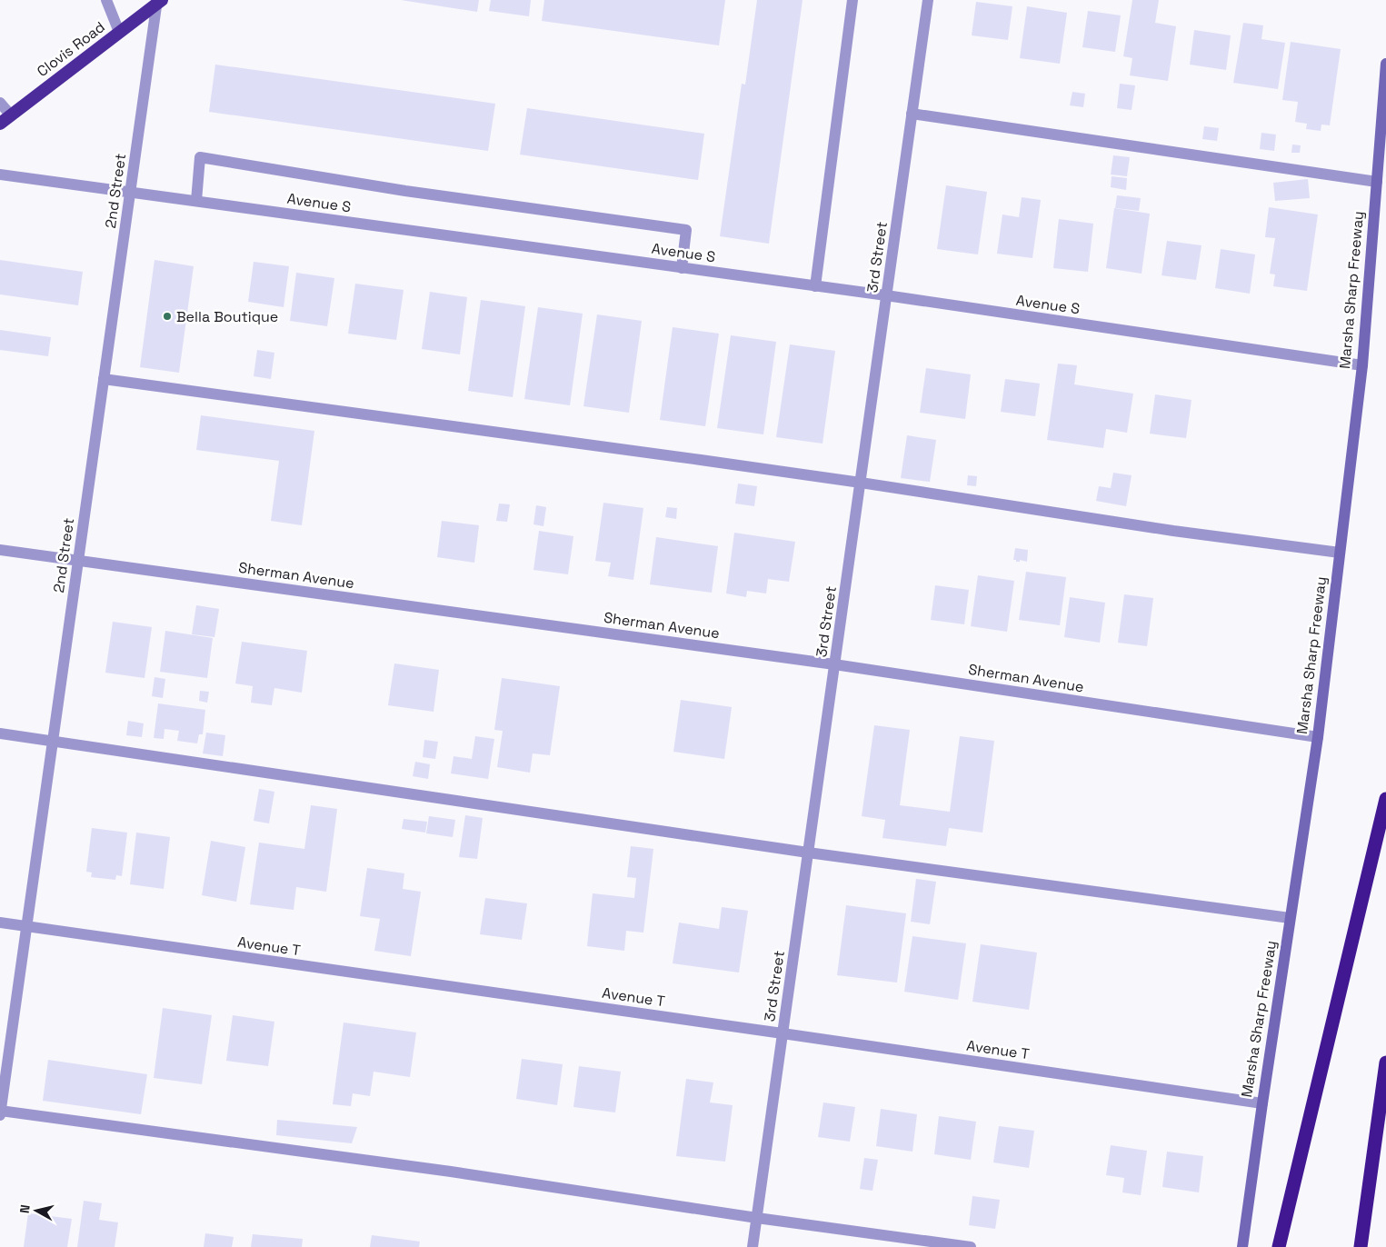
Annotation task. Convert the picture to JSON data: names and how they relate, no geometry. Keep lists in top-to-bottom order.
{
  "streets": {
    "highway": ["Clovis Road"],
    "main road": ["Marsha Sharp Freeway"],
    "street": [
      "2nd Street",
      "Avenue S",
      "3rd Street",
      "Sherman Avenue",
      "Avenue T"
    ]
  },
  "crossings": [
    ["Clovis Road", "2nd Street"],
    ["2nd Street", "Avenue S"],
    ["2nd Street", "Sherman Avenue"],
    ["2nd Street", "Avenue T"],
    ["Avenue S", "3rd Street"],
    ["Avenue S", "Marsha Sharp Freeway"],
    ["3rd Street", "Sherman Avenue"],
    ["3rd Street", "Avenue T"],
    ["Marsha Sharp Freeway", "Sherman Avenue"],
    ["Marsha Sharp Freeway", "Avenue T"]
  ],
  "places": ["Bella Boutique"],
  "north": "left"
}
